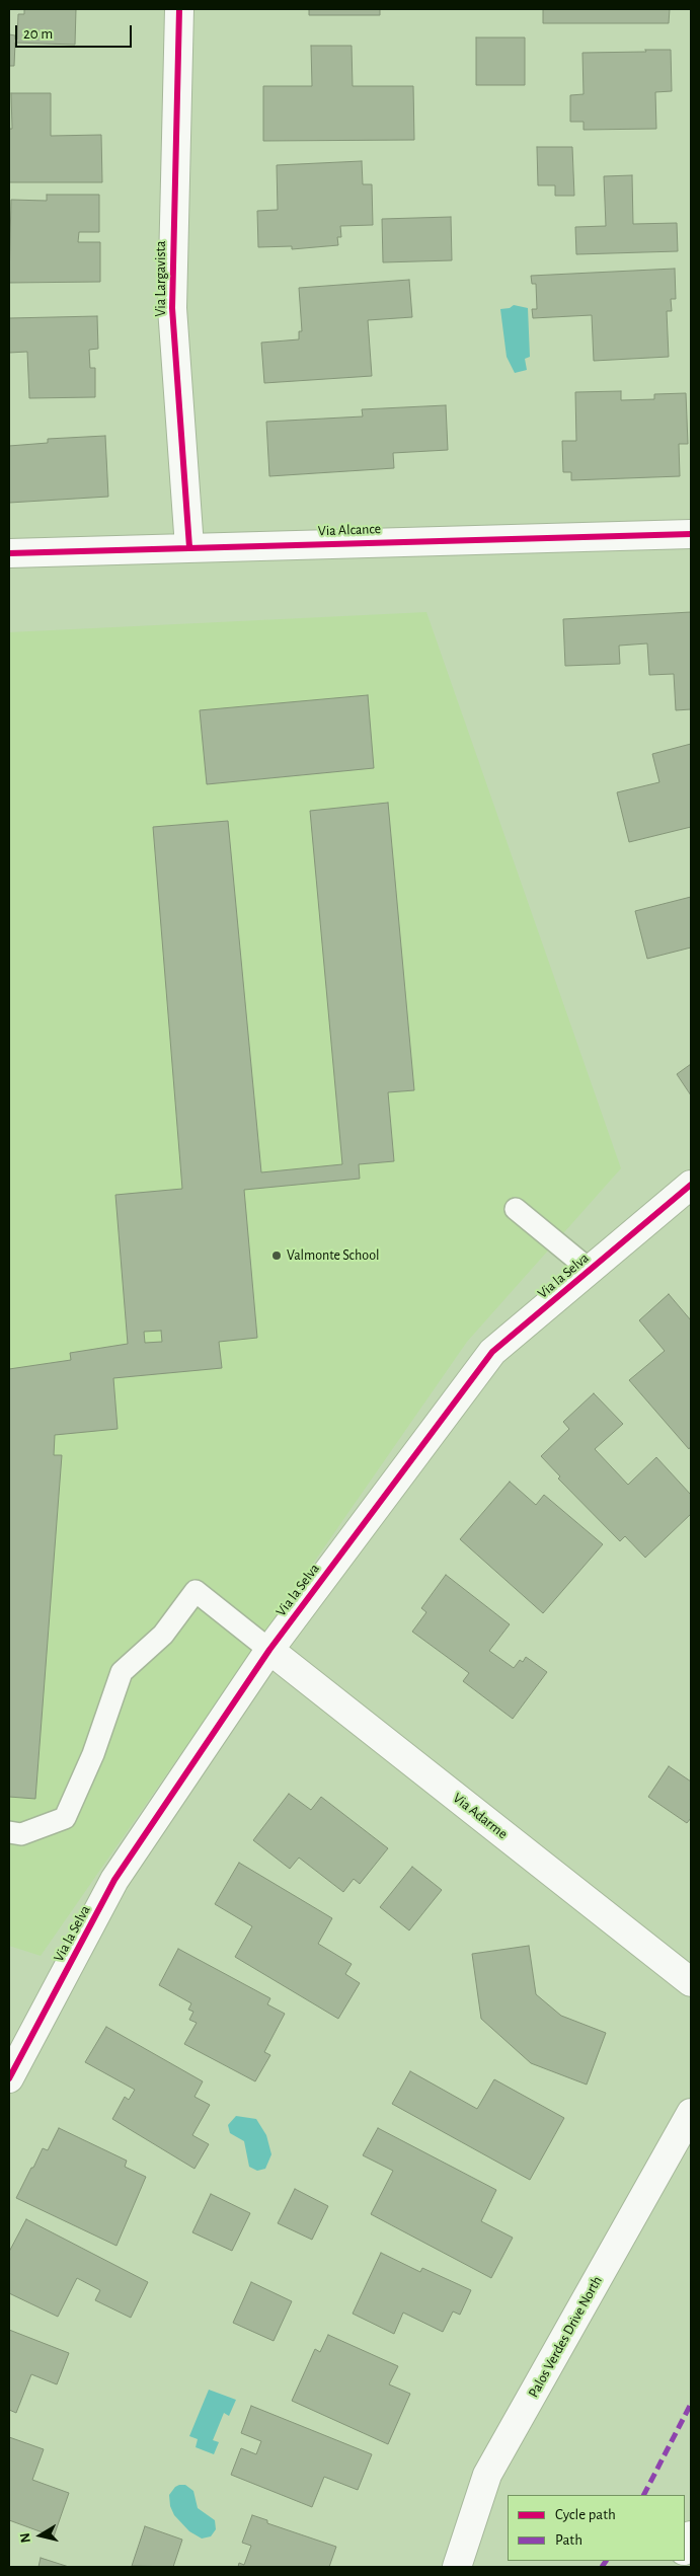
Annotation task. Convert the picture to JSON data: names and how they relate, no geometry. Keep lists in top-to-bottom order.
{
  "streets": {
    "street": [
      "Via Largavista",
      "Via Alcance",
      "Via la Selva",
      "Via Adarme",
      "Palos Verdes Drive North"
    ]
  },
  "crossings": [
    ["Via Largavista", "Via Alcance"],
    ["Via la Selva", "Via Adarme"]
  ],
  "places": ["Valmonte School"],
  "legend": ["Cycle path", "Path"],
  "scale_bar": "20 m",
  "north": "left"
}
